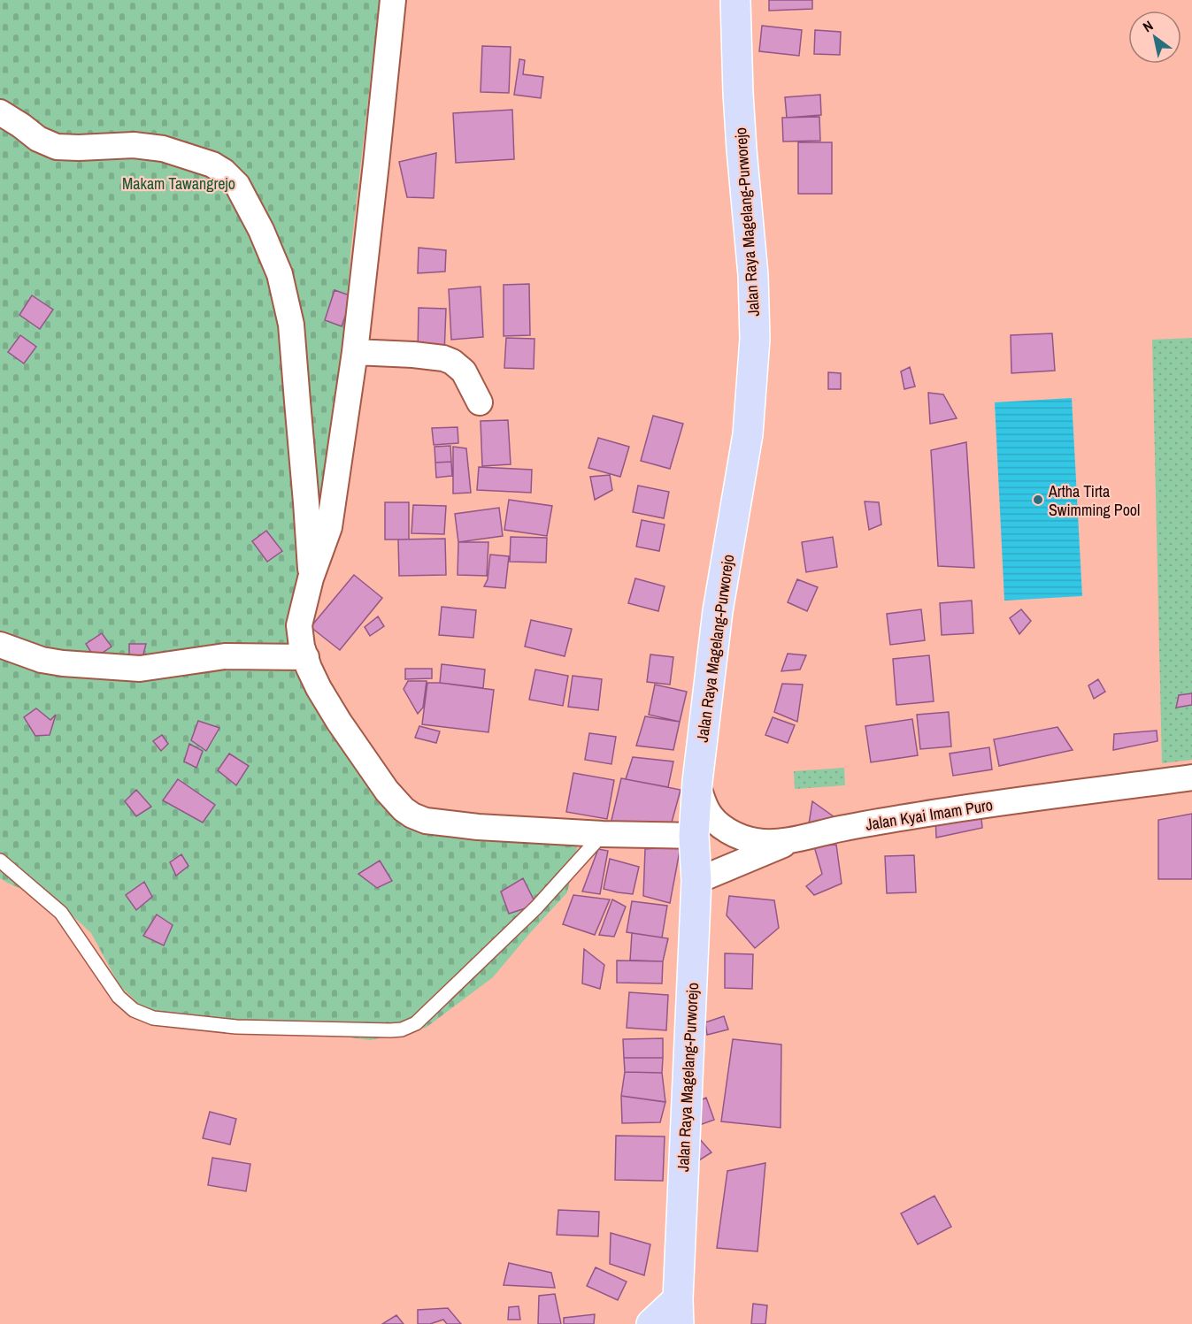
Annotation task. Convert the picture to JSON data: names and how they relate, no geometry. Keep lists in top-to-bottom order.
{
  "streets": {
    "main road": ["Jalan Raya Magelang-Purworejo"],
    "street": ["Jalan Kyai Imam Puro"]
  },
  "crossings": [
    ["Jalan Raya Magelang-Purworejo", "Jalan Kyai Imam Puro"]
  ],
  "parks": ["Makam Tawangrejo"],
  "places": ["Artha Tirta Swimming Pool"],
  "north": "top left"
}
